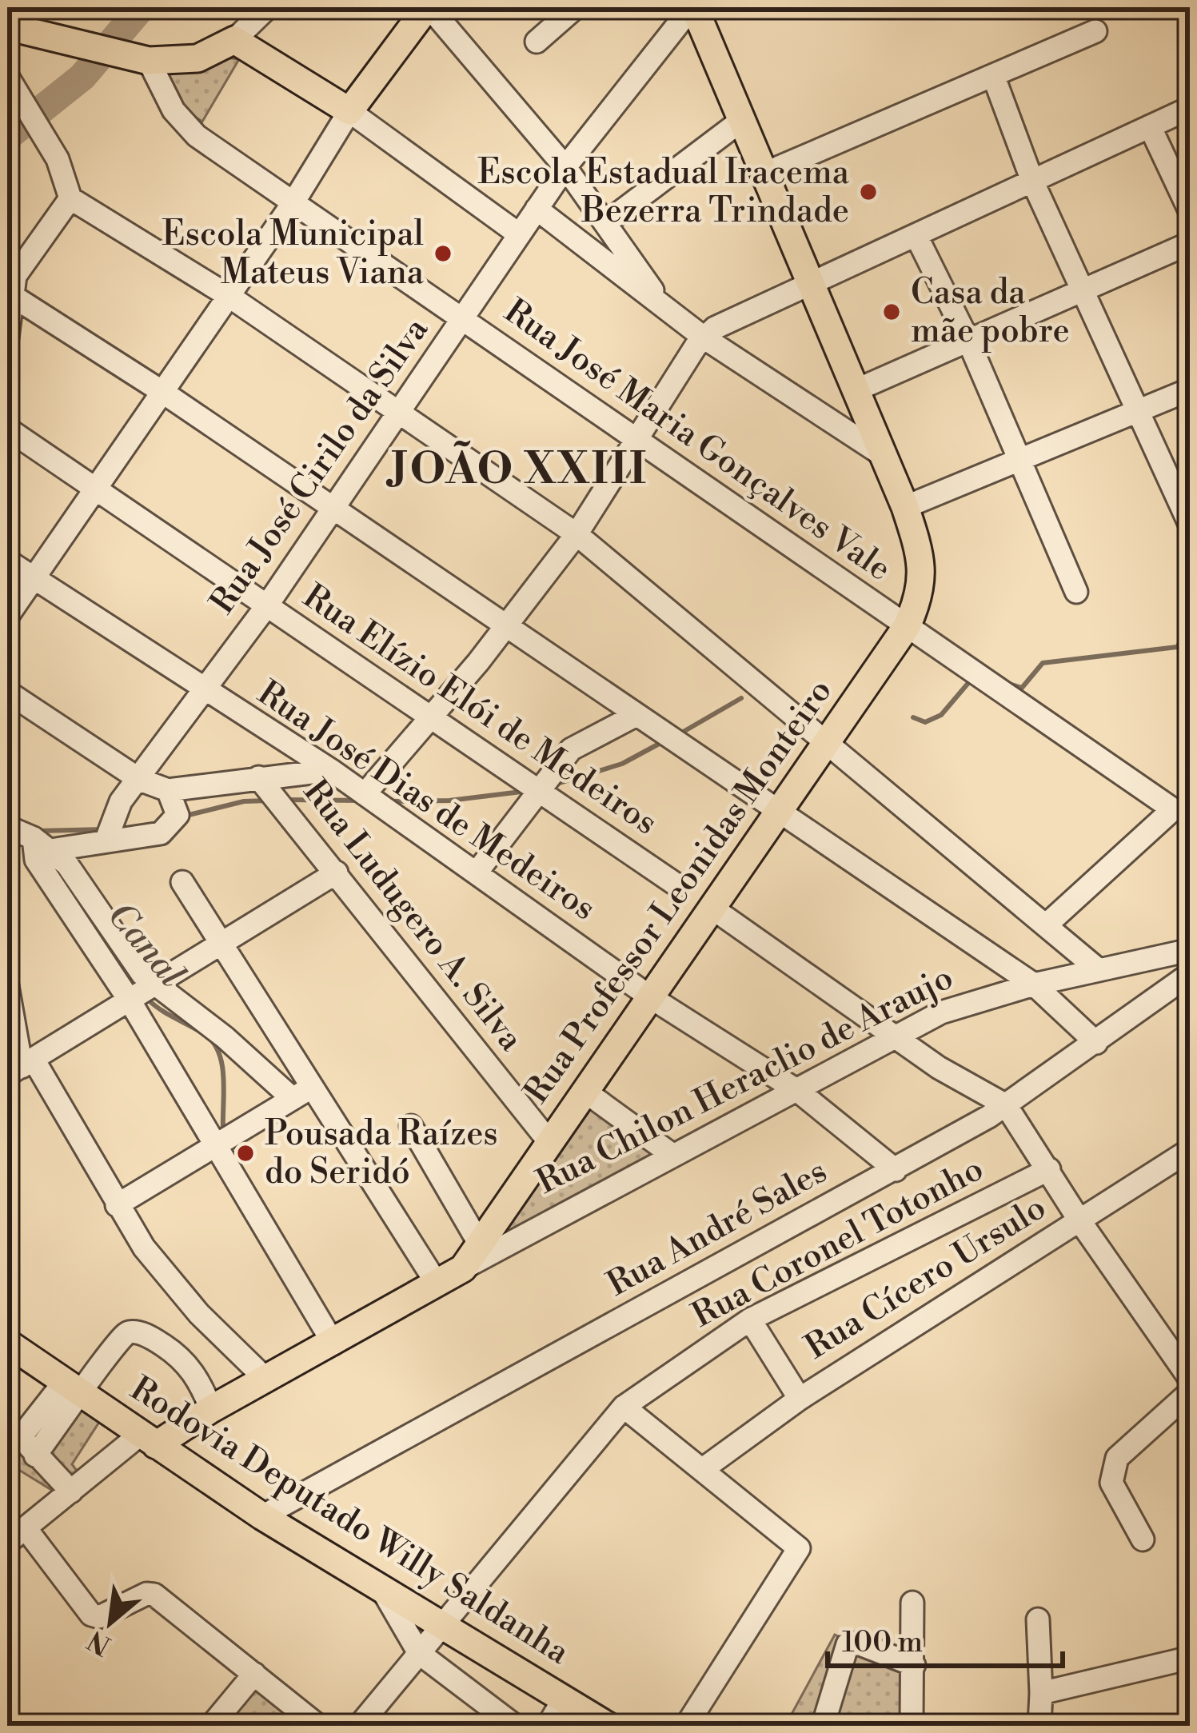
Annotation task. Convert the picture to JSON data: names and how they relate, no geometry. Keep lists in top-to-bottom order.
{
  "streets": {
    "main road": ["Rua Professor Leonidas Monteiro", "Rua Chilon Heraclio de Araujo", "Rodovia Deputado Willy Saldanha"],
    "street": [
      "Rua José Maria Gonçalves Vale",
      "Rua José Cirilo da Silva",
      "Rua Elízio Elói de Medeiros",
      "Rua José Dias de Medeiros",
      "Rua Ludugero A. Silva",
      "Rua André Sales",
      "Rua Coronel Totonho",
      "Rua Cícero Ursulo"
    ]
  },
  "crossings": [
    ["Rua José Maria Gonçalves Vale", "Rua José Cirilo da Silva"],
    ["Rua José Maria Gonçalves Vale", "Rua Professor Leonidas Monteiro"],
    ["Rua José Cirilo da Silva", "Rua Elízio Elói de Medeiros"],
    ["Rua José Cirilo da Silva", "Rua José Dias de Medeiros"],
    ["Rua José Dias de Medeiros", "Rua Professor Leonidas Monteiro"],
    ["Rua José Dias de Medeiros", "Rua Chilon Heraclio de Araujo"],
    ["Rua José Dias de Medeiros", "Rua André Sales"],
    ["Rua Professor Leonidas Monteiro", "Rua Ludugero A. Silva"],
    ["Rua Professor Leonidas Monteiro", "Rua Chilon Heraclio de Araujo"],
    ["Rua Chilon Heraclio de Araujo", "Rodovia Deputado Willy Saldanha"],
    ["Rua André Sales", "Rodovia Deputado Willy Saldanha"],
    ["Rua Coronel Totonho", "Rodovia Deputado Willy Saldanha"]
  ],
  "districts": ["JOÃO XXIII"],
  "water": ["Canal"],
  "places": [
    "Escola Estadual Iracema Bezerra Trindade",
    "Escola Municipal Mateus Viana",
    "Casa da mãe pobre",
    "Pousada Raízes do Seridó"
  ],
  "scale_bar": "100 m",
  "north": "bottom left"
}
